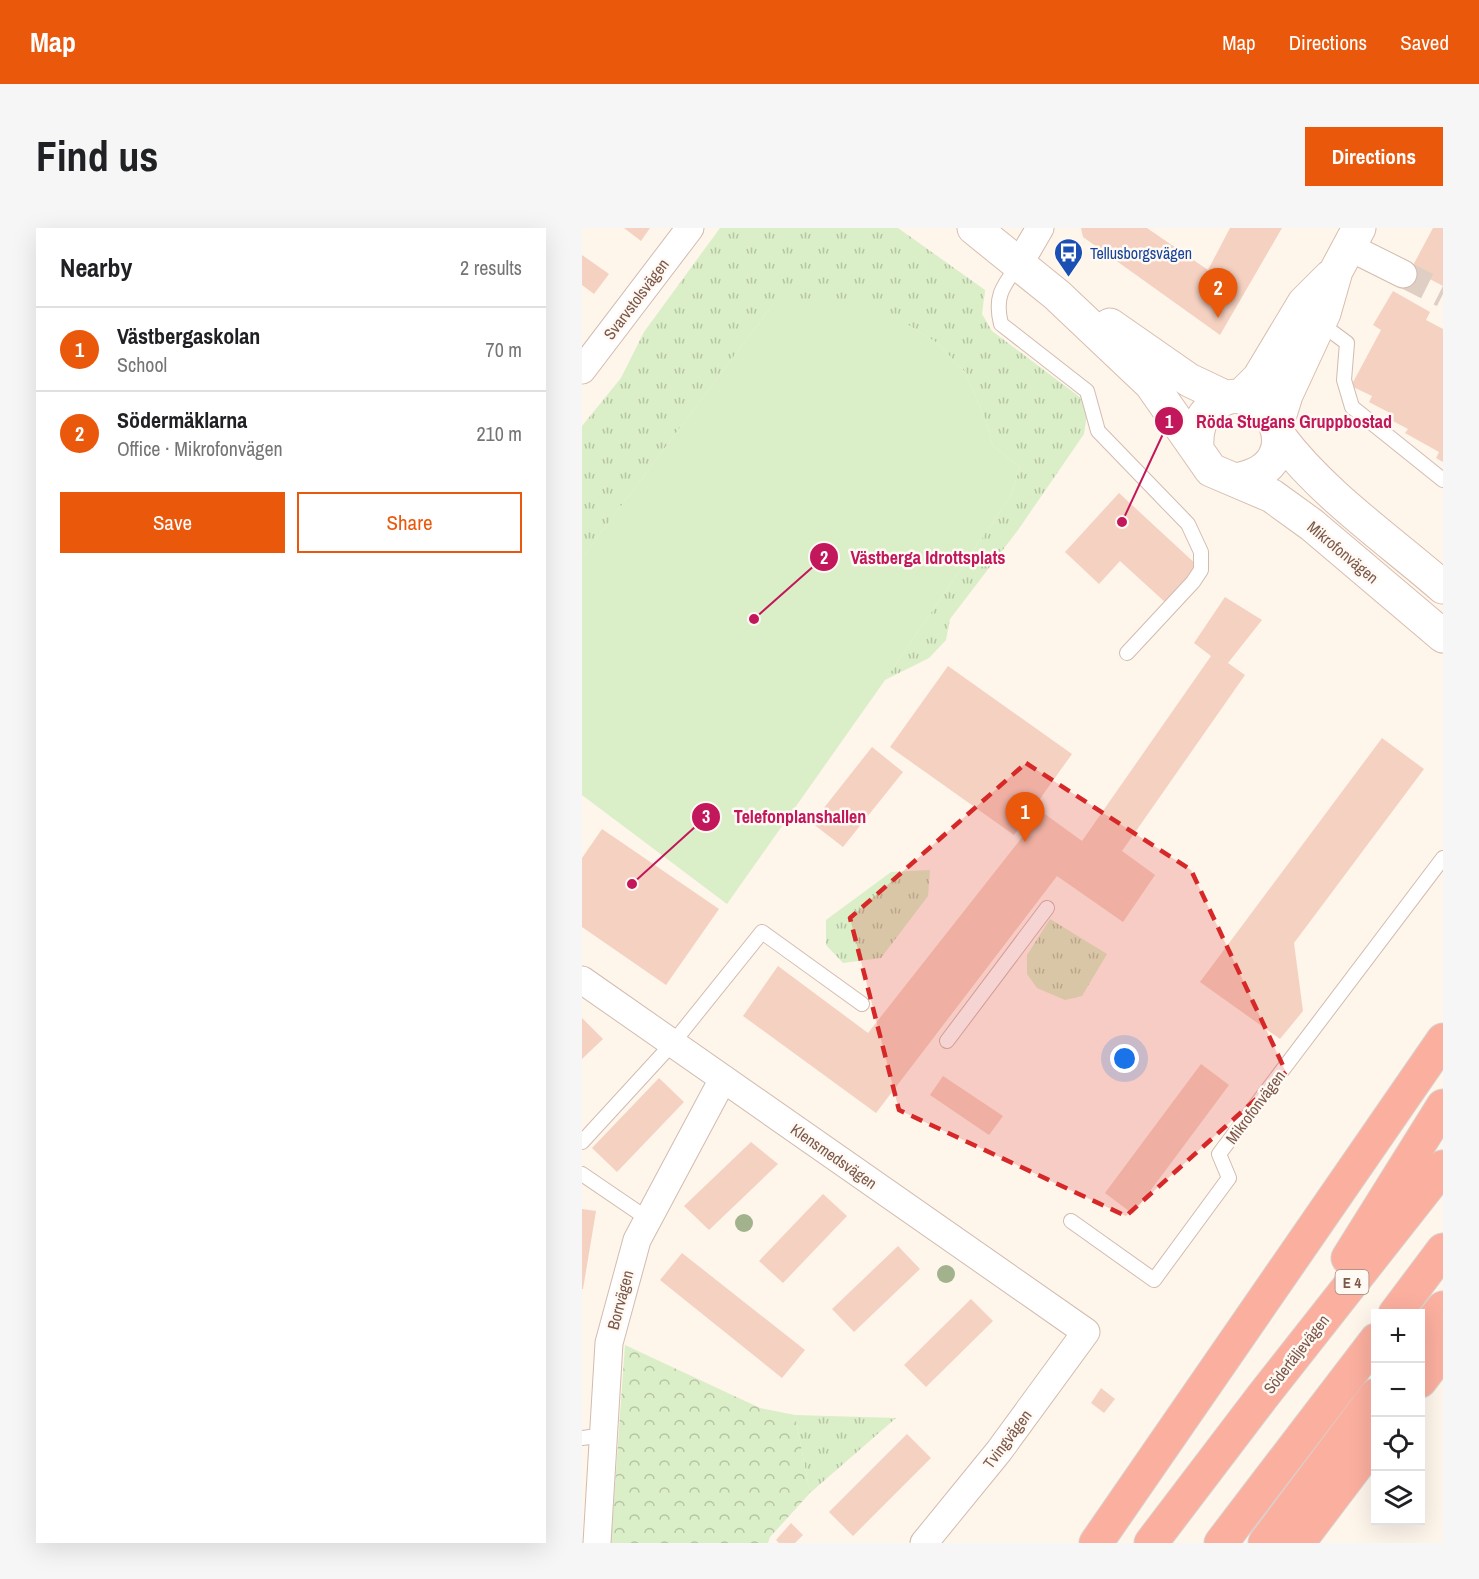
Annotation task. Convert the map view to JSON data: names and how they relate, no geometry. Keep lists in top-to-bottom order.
{
  "streets": {
    "highway": ["E 4", "Södertäljevägen"],
    "street": [
      "Svarvstolsvägen",
      "Mikrofonvägen",
      "Klensmedsvägen",
      "Borrvägen",
      "Tvingvägen"
    ]
  },
  "crossings": [
    ["Klensmedsvägen", "Borrvägen"],
    ["Klensmedsvägen", "Tvingvägen"]
  ],
  "places": {
    "bus stop": ["Tellusborgsvägen"],
    "other": ["Röda Stugans Gruppbostad", "Västberga Idrottsplats", "Telefonplanshallen"]
  },
  "page": {
    "header": "Map",
    "nav": ["Map", "Directions", "Saved"],
    "buttons": [
      "Directions",
      ["Save", "Share"]
    ],
    "title": "Find us",
    "heading": ["Nearby", "2 results"],
    "pins": ["2", "1"],
    "list": [
      {
        "mark": "1",
        "name": "Västbergaskolan",
        "note": "School",
        "value": "70 m"
      },
      {
        "mark": "2",
        "name": "Södermäklarna",
        "note": "Office · Mikrofonvägen",
        "value": "210 m"
      }
    ],
    "map_buttons": ["+", "−"]
  }
}
